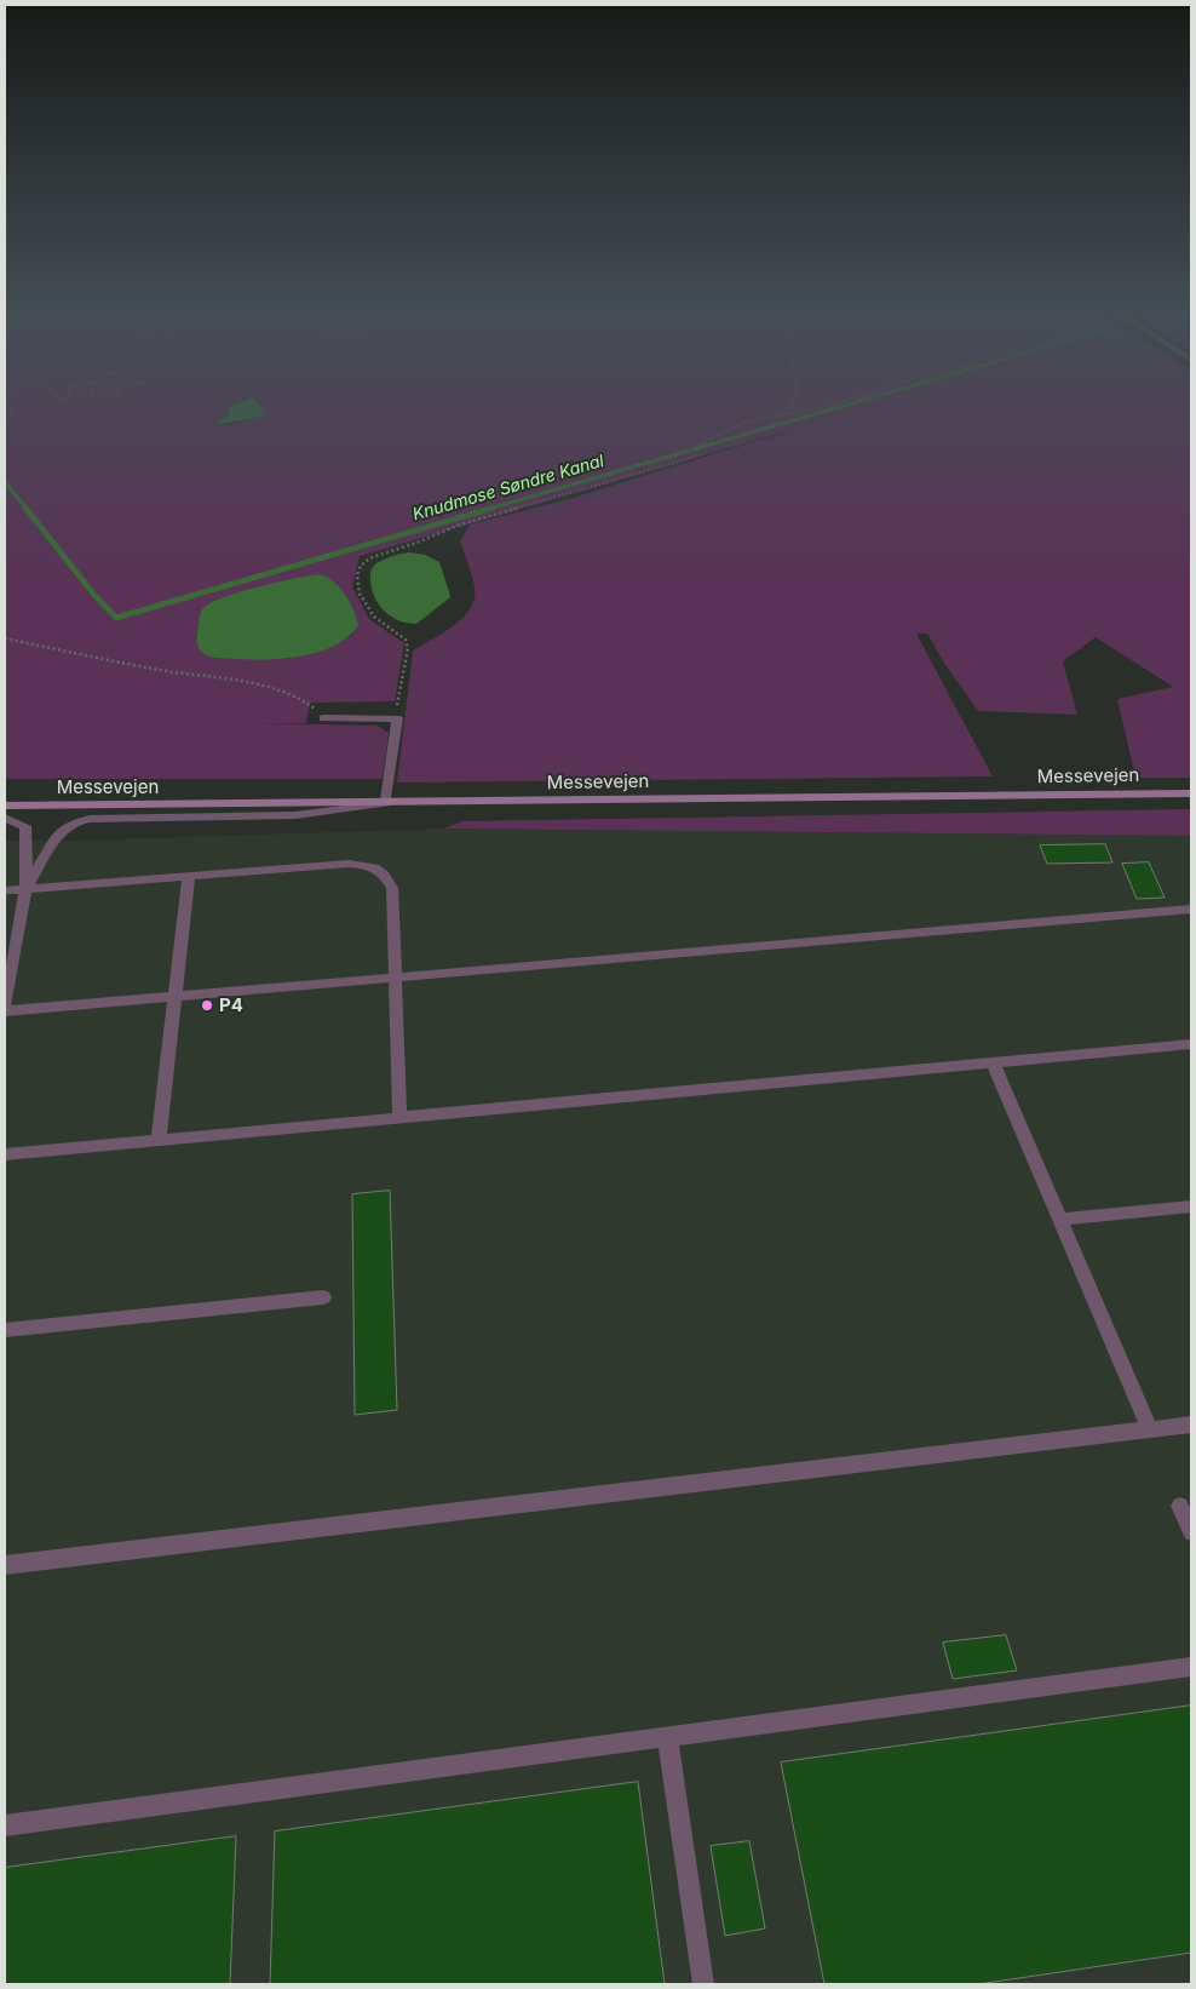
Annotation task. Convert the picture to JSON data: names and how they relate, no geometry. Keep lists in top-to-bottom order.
{
  "streets": {
    "main road": ["Messevejen"]
  },
  "water": ["Knudmose Søndre Kanal"],
  "places": ["P4"]
}
